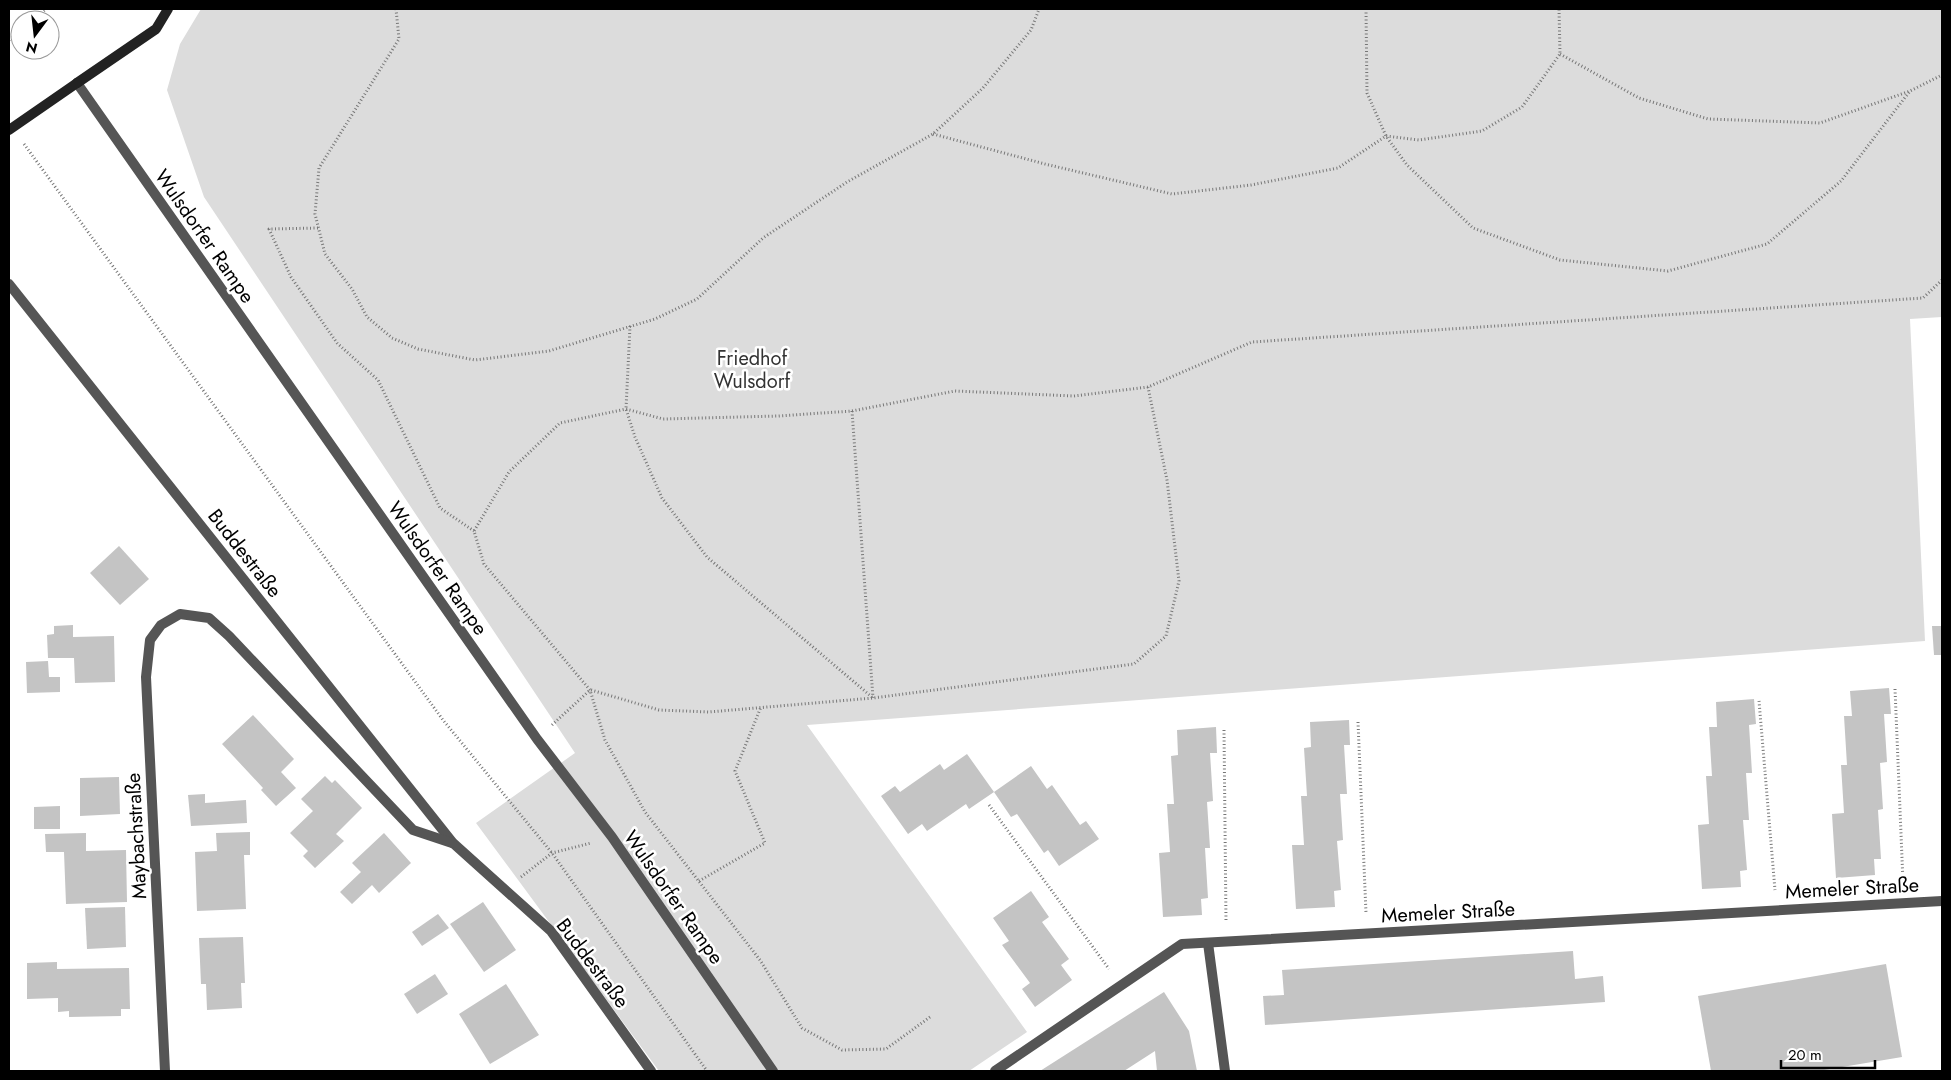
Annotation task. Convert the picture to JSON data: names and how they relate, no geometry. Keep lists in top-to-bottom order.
{
  "streets": {
    "street": [
      "Wulsdorfer Rampe",
      "Buddestraße",
      "Maybachstraße",
      "Memeler Straße"
    ]
  },
  "crossings": [
    ["Buddestraße", "Maybachstraße"]
  ],
  "parks": ["Friedhof Wulsdorf"],
  "scale_bar": "20 m",
  "north": "bottom"
}
